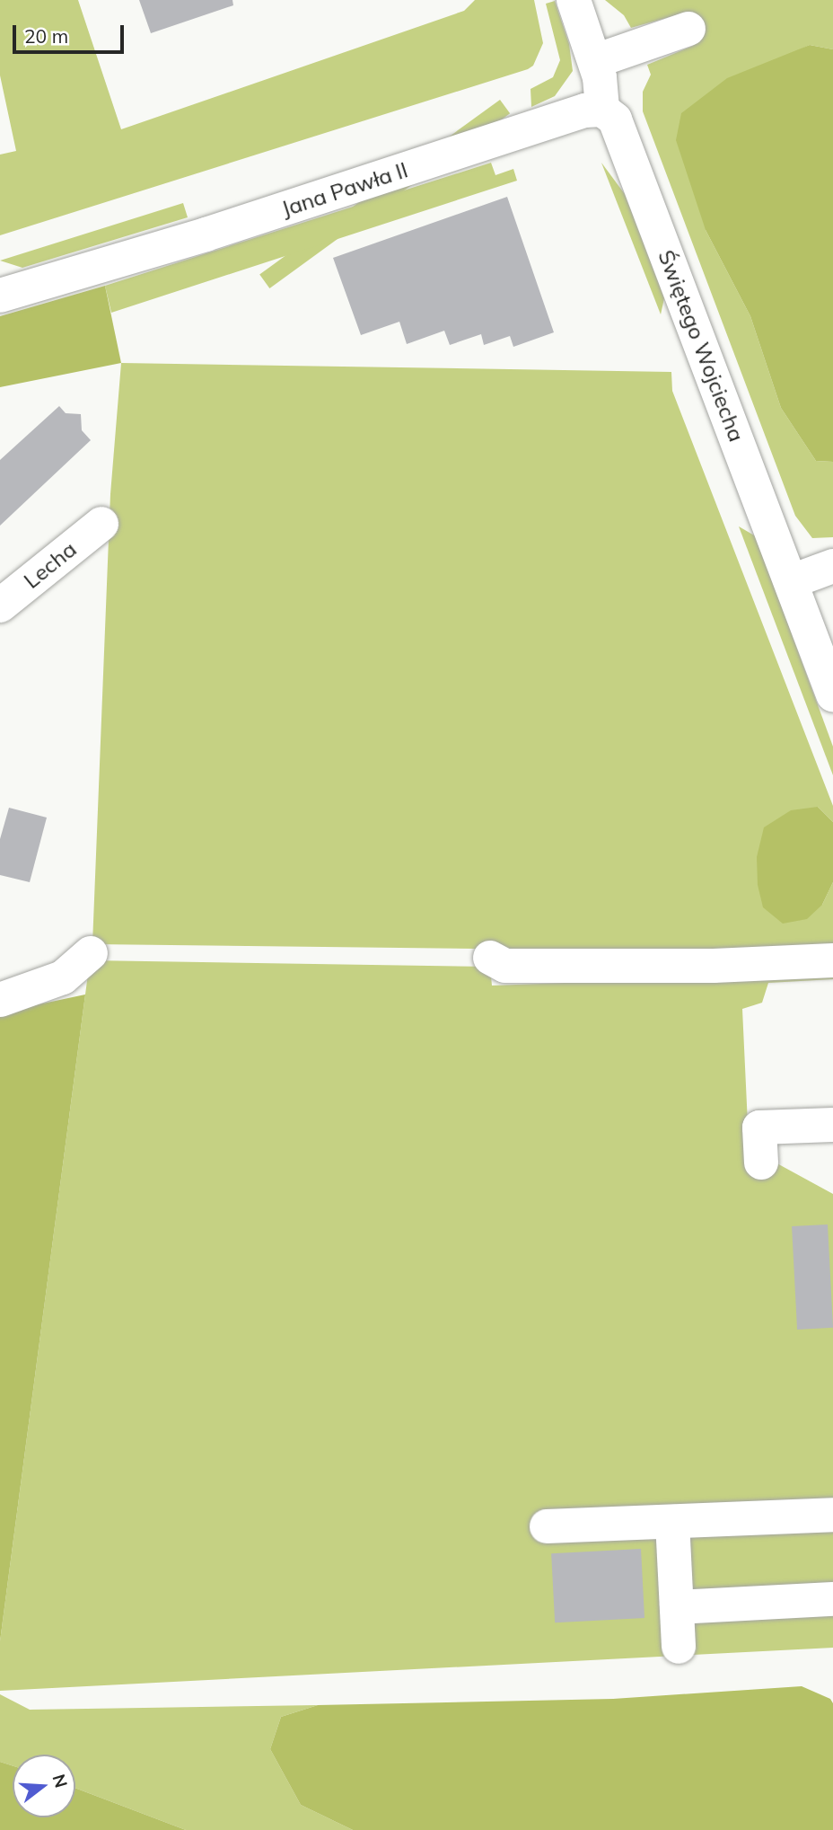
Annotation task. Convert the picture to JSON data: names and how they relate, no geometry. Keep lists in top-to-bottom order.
{
  "streets": {
    "street": ["Jana Pawła II", "Świętego Wojciecha", "Lecha"]
  },
  "crossings": [
    ["Jana Pawła II", "Świętego Wojciecha"]
  ],
  "scale_bar": "20 m",
  "north": "right"
}
